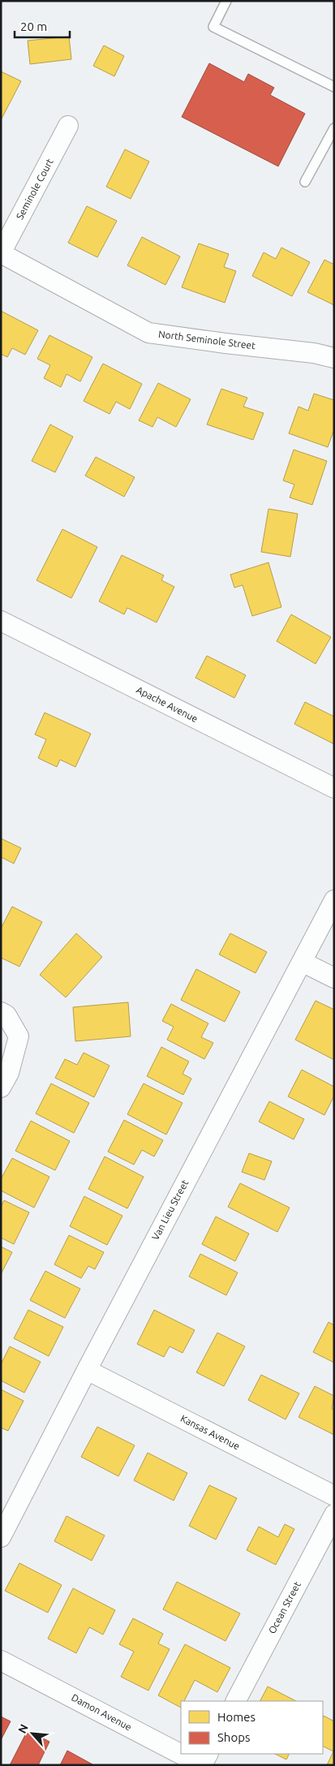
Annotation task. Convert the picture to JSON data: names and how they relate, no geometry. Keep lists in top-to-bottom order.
{
  "streets": {
    "street": [
      "Seminole Court",
      "North Seminole Street",
      "Apache Avenue",
      "Van Lieu Street",
      "Kansas Avenue",
      "Ocean Street",
      "Damon Avenue"
    ]
  },
  "crossings": [
    ["Seminole Court", "North Seminole Street"],
    ["Van Lieu Street", "Kansas Avenue"]
  ],
  "legend": ["Homes", "Shops"],
  "scale_bar": "20 m",
  "north": "top left"
}
